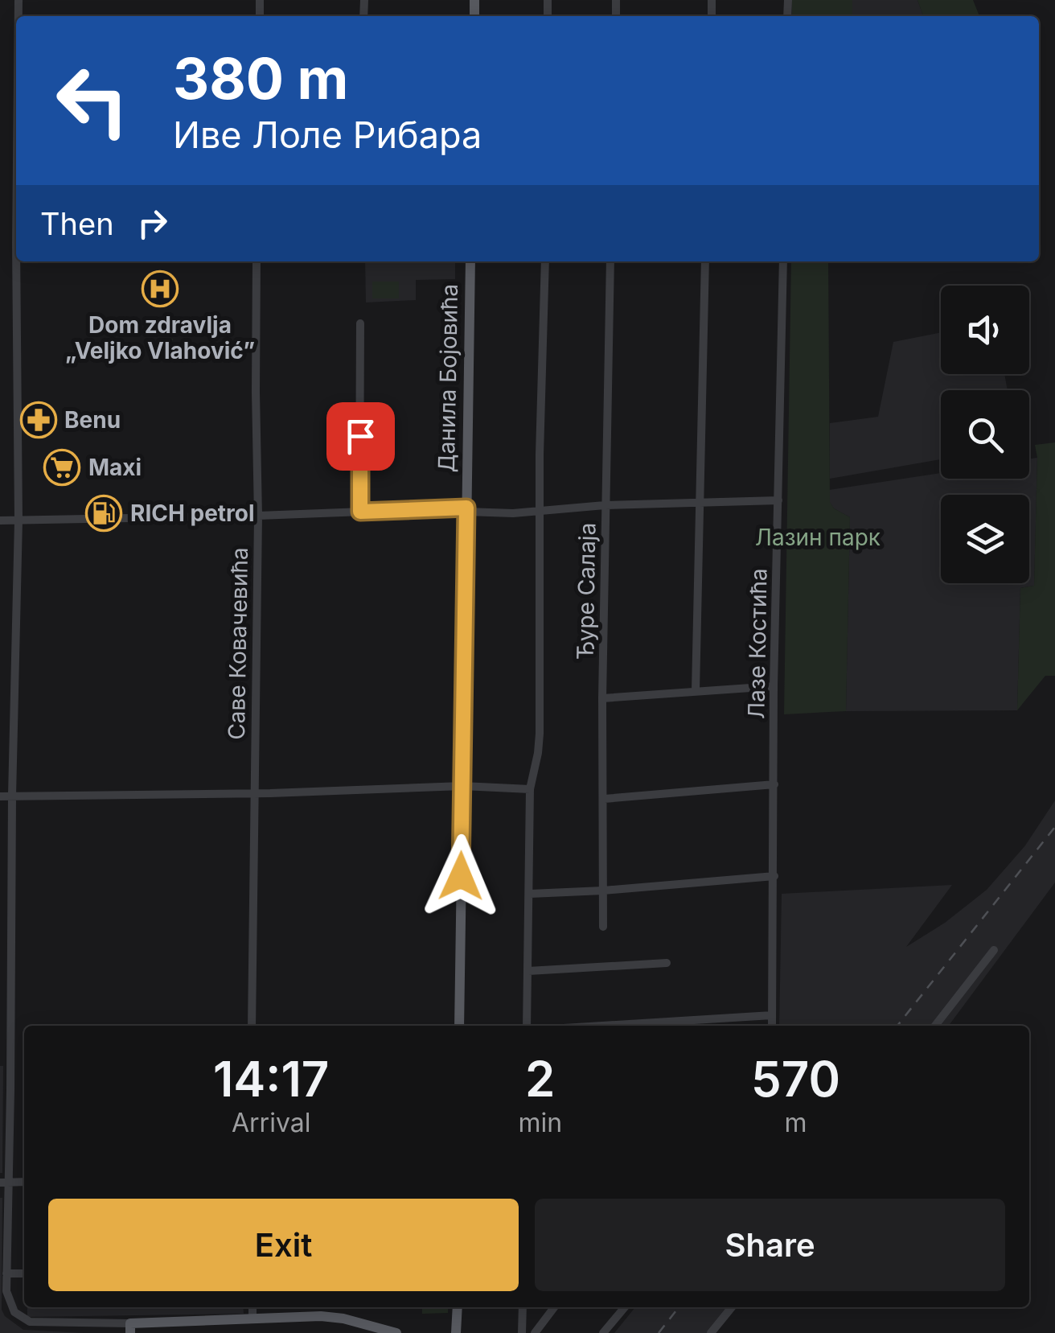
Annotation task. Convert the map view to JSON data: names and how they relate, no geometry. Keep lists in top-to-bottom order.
{
  "streets": {
    "main road": ["Данила Бојовића"],
    "street": ["Ђуре Салаја", "Саве Ковачевића", "Лазе Костића"]
  },
  "parks": ["Лазин парк"],
  "places": {
    "hospital": ["Dom zdravlja „Veljko Vlahović”"],
    "pharmacy": ["Benu"],
    "supermarket": ["Maxi"],
    "fuel station": ["RICH petrol"]
  },
  "page": {
    "turn": ["380 m", "Иве Лоле Рибара"],
    "then": "Then",
    "eta": [
      "14:17",
      "Arrival",
      "2",
      "min",
      "570",
      "m"
    ],
    "buttons": ["Exit", "Share"]
  }
}
